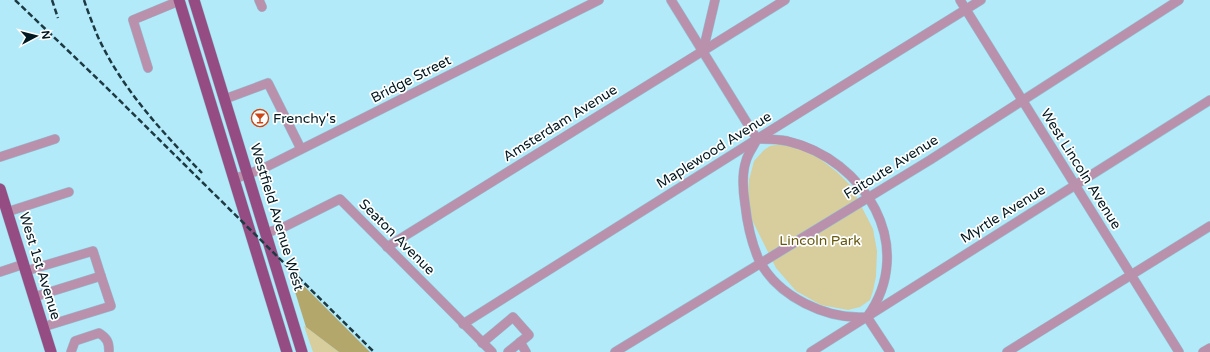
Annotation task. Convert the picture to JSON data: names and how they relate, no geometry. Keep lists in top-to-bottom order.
{
  "streets": {
    "main road": ["Westfield Avenue West", "West 1st Avenue"],
    "street": [
      "Bridge Street",
      "Amsterdam Avenue",
      "Maplewood Avenue",
      "Faitoute Avenue",
      "West Lincoln Avenue",
      "Myrtle Avenue",
      "Seaton Avenue"
    ]
  },
  "crossings": [
    ["Bridge Street", "Westfield Avenue West"],
    ["Amsterdam Avenue", "Seaton Avenue"],
    ["Maplewood Avenue", "West Lincoln Avenue"],
    ["Maplewood Avenue", "Seaton Avenue"],
    ["Faitoute Avenue", "West Lincoln Avenue"],
    ["West Lincoln Avenue", "Myrtle Avenue"],
    ["Westfield Avenue West", "Seaton Avenue"]
  ],
  "parks": ["Lincoln Park"],
  "places": {
    "bar": ["Frenchy's"]
  },
  "north": "right"
}
